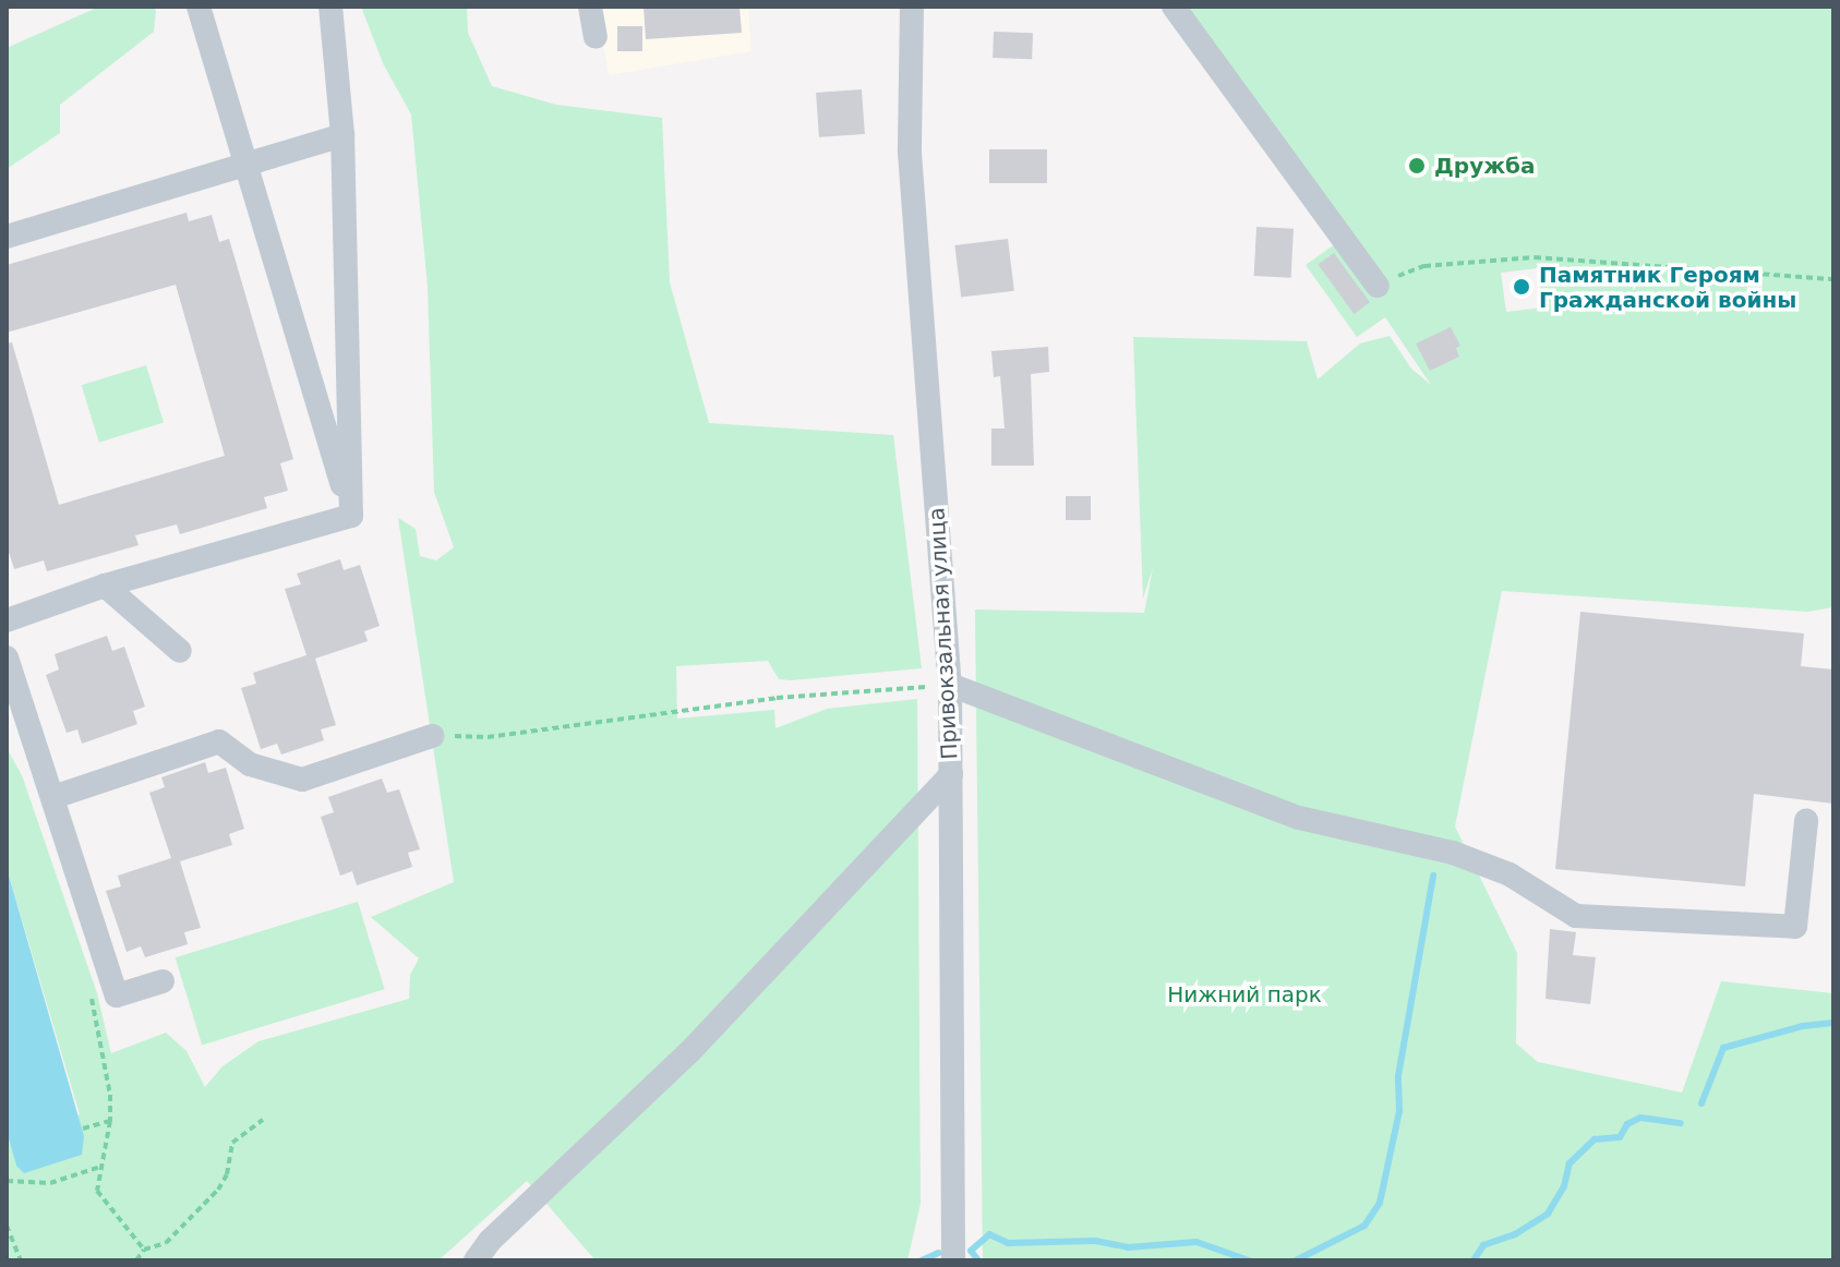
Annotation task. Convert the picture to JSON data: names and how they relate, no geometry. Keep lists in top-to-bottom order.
{
  "streets": {
    "street": ["Привокзальная улица"]
  },
  "parks": ["Нижний парк"],
  "places": ["Дружба", "Памятник Героям Гражданской войны"]
}
